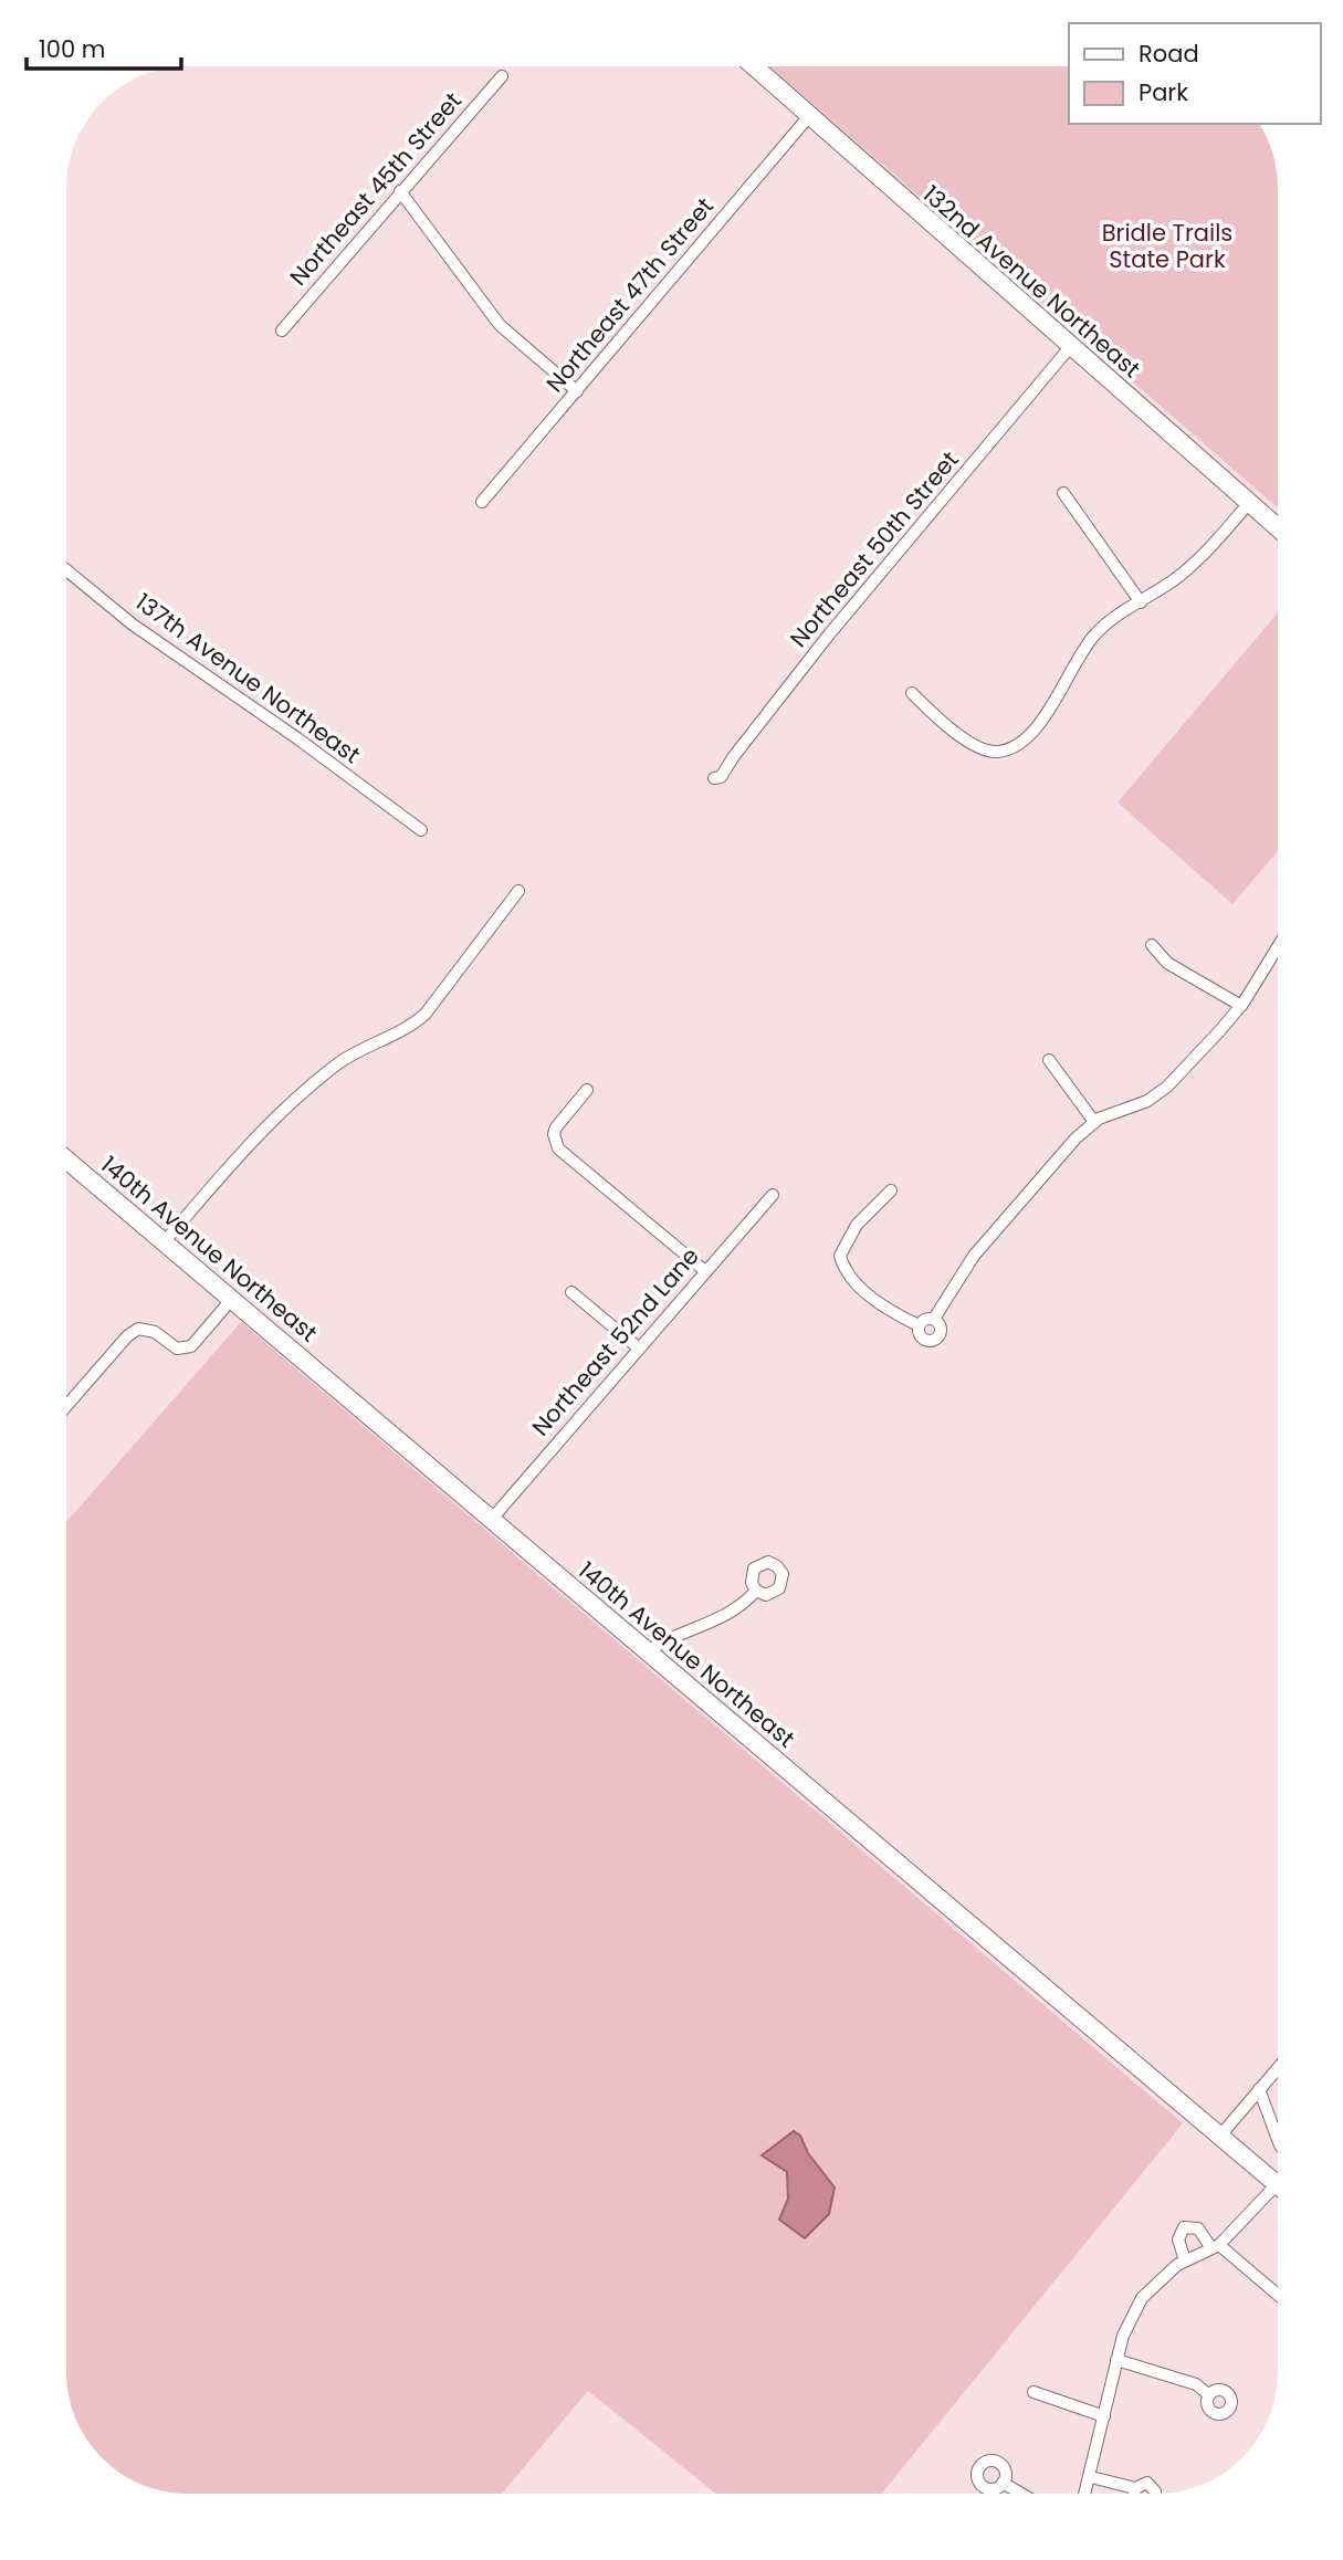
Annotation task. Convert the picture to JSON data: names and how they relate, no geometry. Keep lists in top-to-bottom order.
{
  "streets": {
    "street": [
      "Northeast 45th Street",
      "132nd Avenue Northeast",
      "Northeast 47th Street",
      "Northeast 50th Street",
      "137th Avenue Northeast",
      "140th Avenue Northeast",
      "Northeast 52nd Lane"
    ]
  },
  "crossings": [
    ["132nd Avenue Northeast", "Northeast 47th Street"],
    ["132nd Avenue Northeast", "Northeast 50th Street"],
    ["140th Avenue Northeast", "Northeast 52nd Lane"]
  ],
  "parks": ["Bridle Trails State Park"],
  "legend": ["Road", "Park"],
  "scale_bar": "100 m"
}
